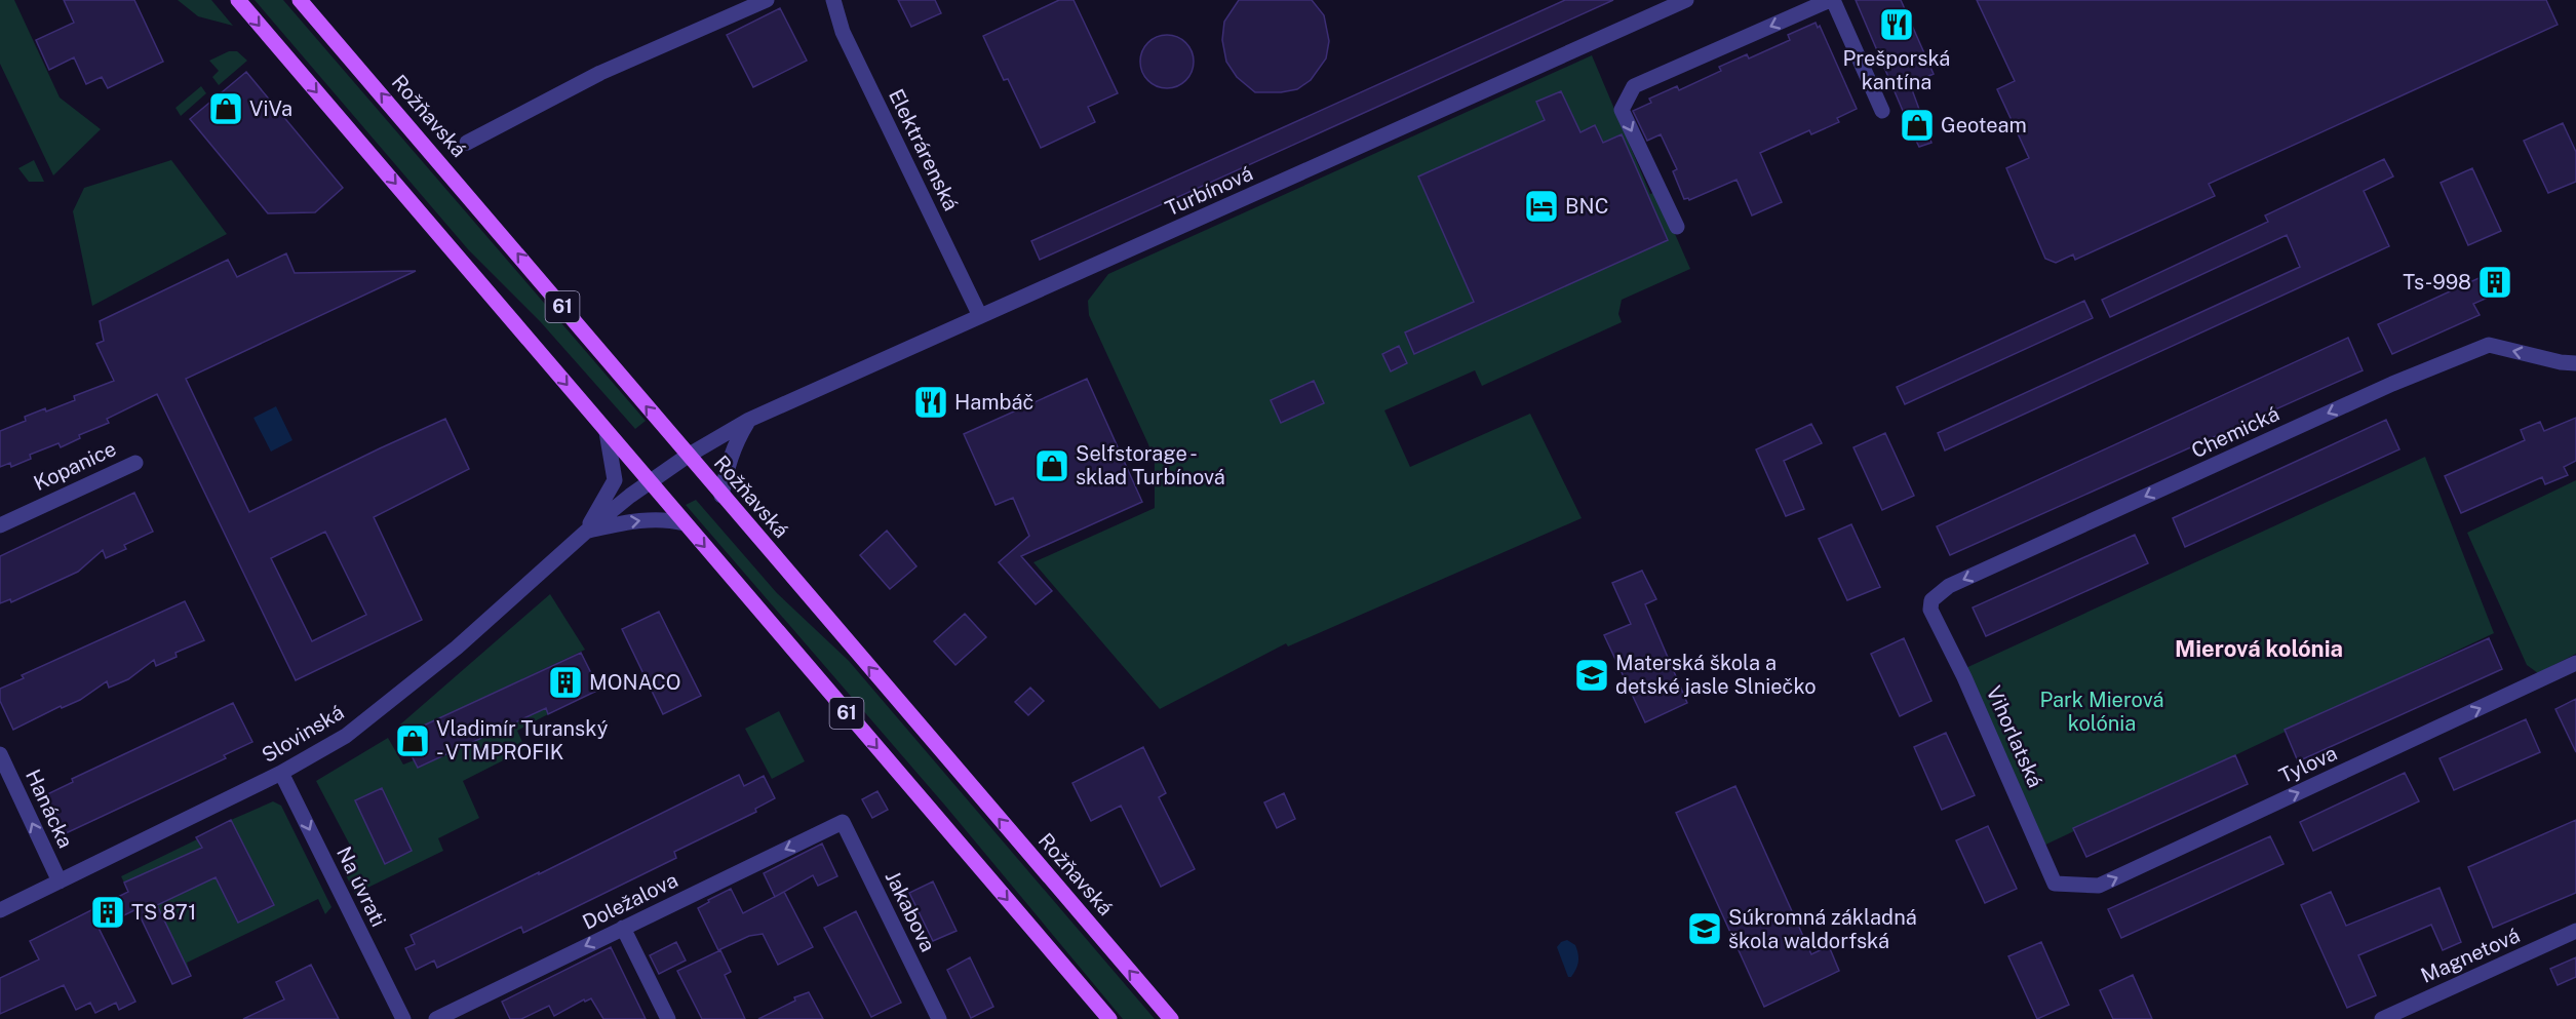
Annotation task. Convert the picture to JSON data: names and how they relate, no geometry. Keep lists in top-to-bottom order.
{
  "streets": {
    "main road": ["Rožňavská", "61"],
    "street": [
      "Elektrárenská",
      "Turbínová",
      "Chemická",
      "Kopanice",
      "Slovinská",
      "Vihorlatská",
      "Tylova",
      "Hanácka",
      "Na úvrati",
      "Doležalova",
      "Jakabova",
      "Magnetová"
    ]
  },
  "crossings": [
    ["Rožňavská", "Turbínová"],
    ["Elektrárenská", "Turbínová"],
    ["Turbínová", "61"],
    ["Turbínová", "Slovinská"],
    ["61", "Slovinská"],
    ["Chemická", "Vihorlatská"],
    ["Slovinská", "Hanácka"],
    ["Slovinská", "Na úvrati"],
    ["Vihorlatská", "Tylova"],
    ["Doležalova", "Jakabova"]
  ],
  "one_way": [
    "Chemická",
    "Tylova",
    "Hanácka",
    "Na úvrati",
    "Doležalova"
  ],
  "districts": ["Mierová kolónia"],
  "parks": ["Park Mierová kolónia"],
  "places": {
    "restaurant": ["Prešporská kantína", "Hambáč"],
    "shop": [
      "ViVa",
      "Geoteam",
      "Selfstorage - sklad Turbínová",
      "Vladimír Turanský - VTMPROFIK"
    ],
    "hotel": ["BNC"],
    "building": ["Ts-998", "MONACO", "TS 871"],
    "school or university": ["Materská škola a detské jasle Slniečko", "Súkromná základná škola waldorfská"]
  }
}
